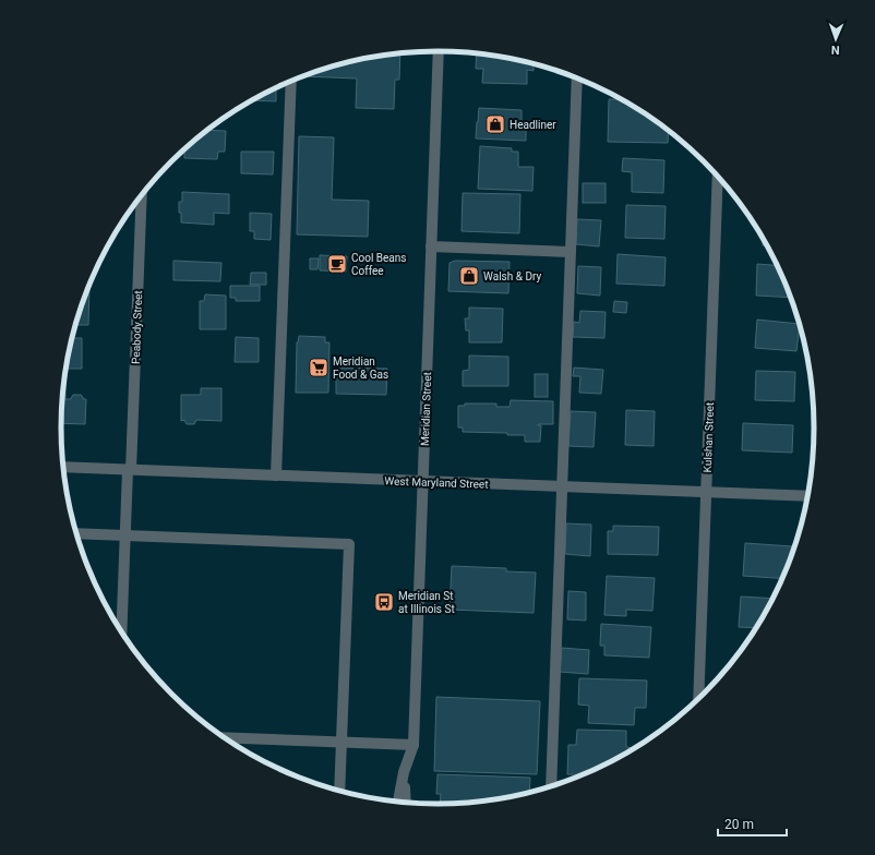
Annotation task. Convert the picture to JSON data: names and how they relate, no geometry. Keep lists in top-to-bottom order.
{
  "streets": {
    "street": [
      "Peabody Street",
      "Meridian Street",
      "Kulshan Street",
      "West Maryland Street"
    ]
  },
  "crossings": [
    ["Peabody Street", "West Maryland Street"],
    ["Meridian Street", "West Maryland Street"],
    ["Kulshan Street", "West Maryland Street"]
  ],
  "places": {
    "shop": ["Headliner", "Walsh & Dry"],
    "cafe": ["Cool Beans Coffee"],
    "supermarket": ["Meridian Food & Gas"],
    "bus stop": ["Meridian St at Illinois St"]
  },
  "scale_bar": "20 m",
  "north": "bottom"
}
